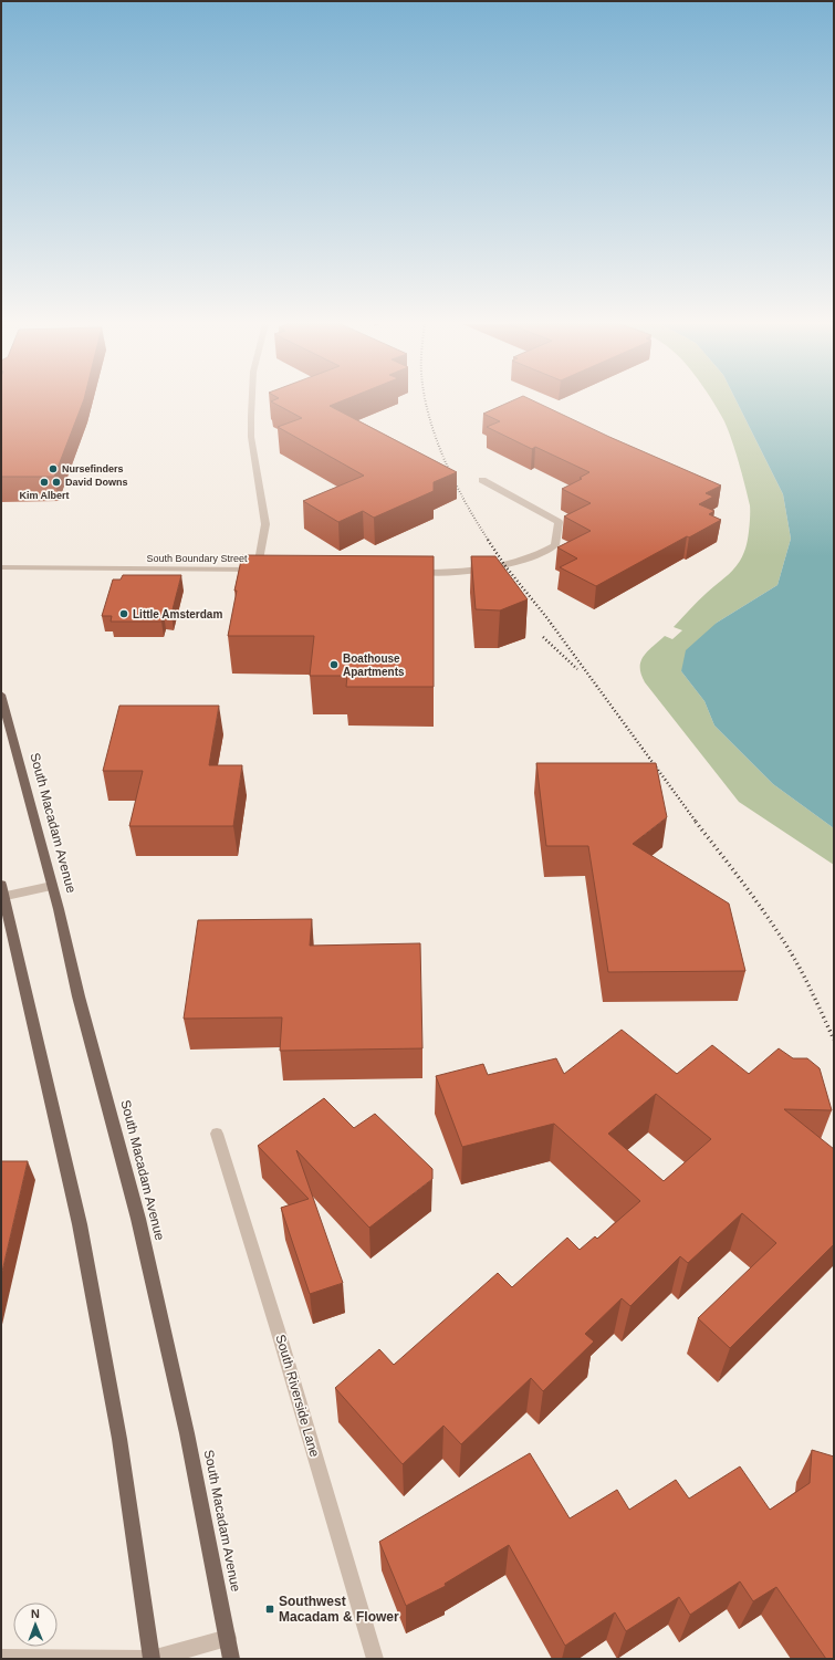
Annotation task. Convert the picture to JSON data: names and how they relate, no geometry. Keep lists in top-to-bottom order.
{
  "streets": {
    "main road": ["South Macadam Avenue"],
    "street": ["South Boundary Street", "South Riverside Lane"]
  },
  "places": {
    "other": [
      "Nursefinders",
      "Kim Albert",
      "David Downs",
      "Little Amsterdam",
      "Boathouse Apartments"
    ],
    "transit": ["Southwest Macadam & Flower"]
  },
  "north": "top"
}
